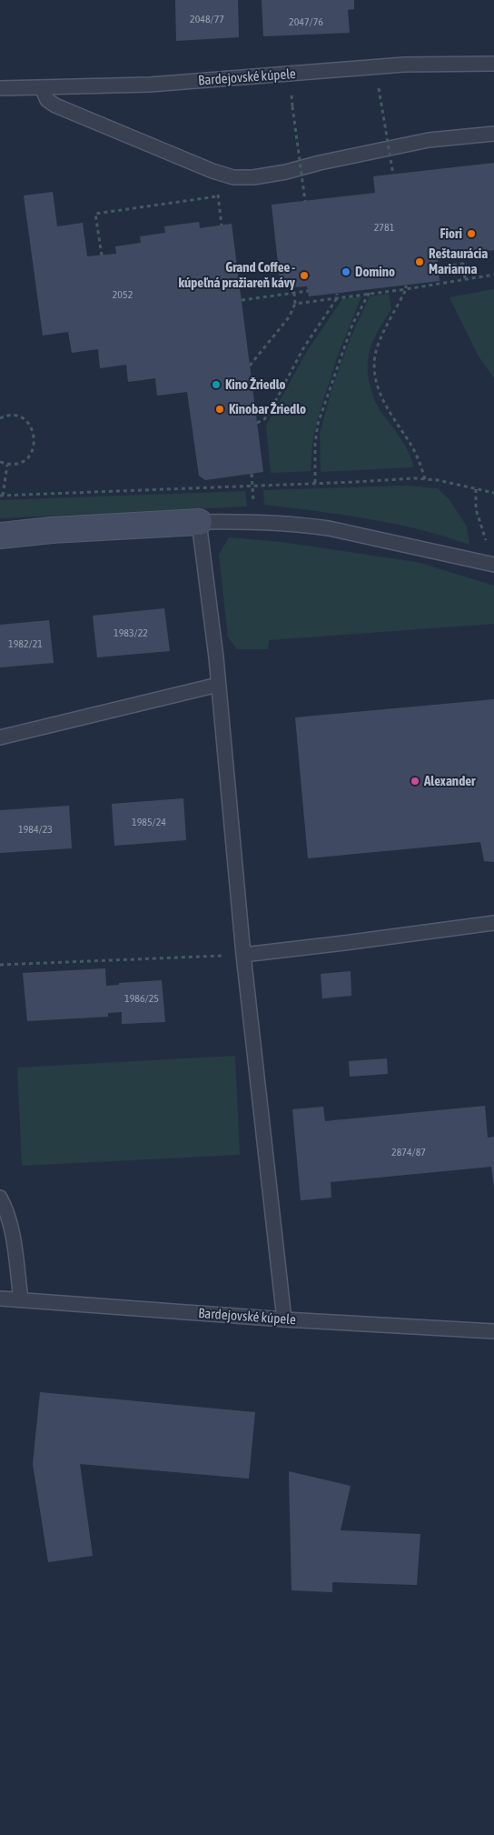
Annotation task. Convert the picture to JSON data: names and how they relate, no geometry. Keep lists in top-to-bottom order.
{
  "streets": {
    "lane": ["Bardejovské kúpele"]
  },
  "places": [
    "Fiori",
    "Reštaurácia Marianna",
    "Domino",
    "Grand Coffee - kúpeľná pražiareň kávy",
    "Kino Žriedlo",
    "Kinobar Žriedlo",
    "Alexander"
  ],
  "house_numbers": [
    "2048/77",
    "2047/76",
    "2781",
    "2052",
    "1983/22",
    "1982/21",
    "1985/24",
    "1984/23",
    "1986/25",
    "2874/87"
  ]
}
